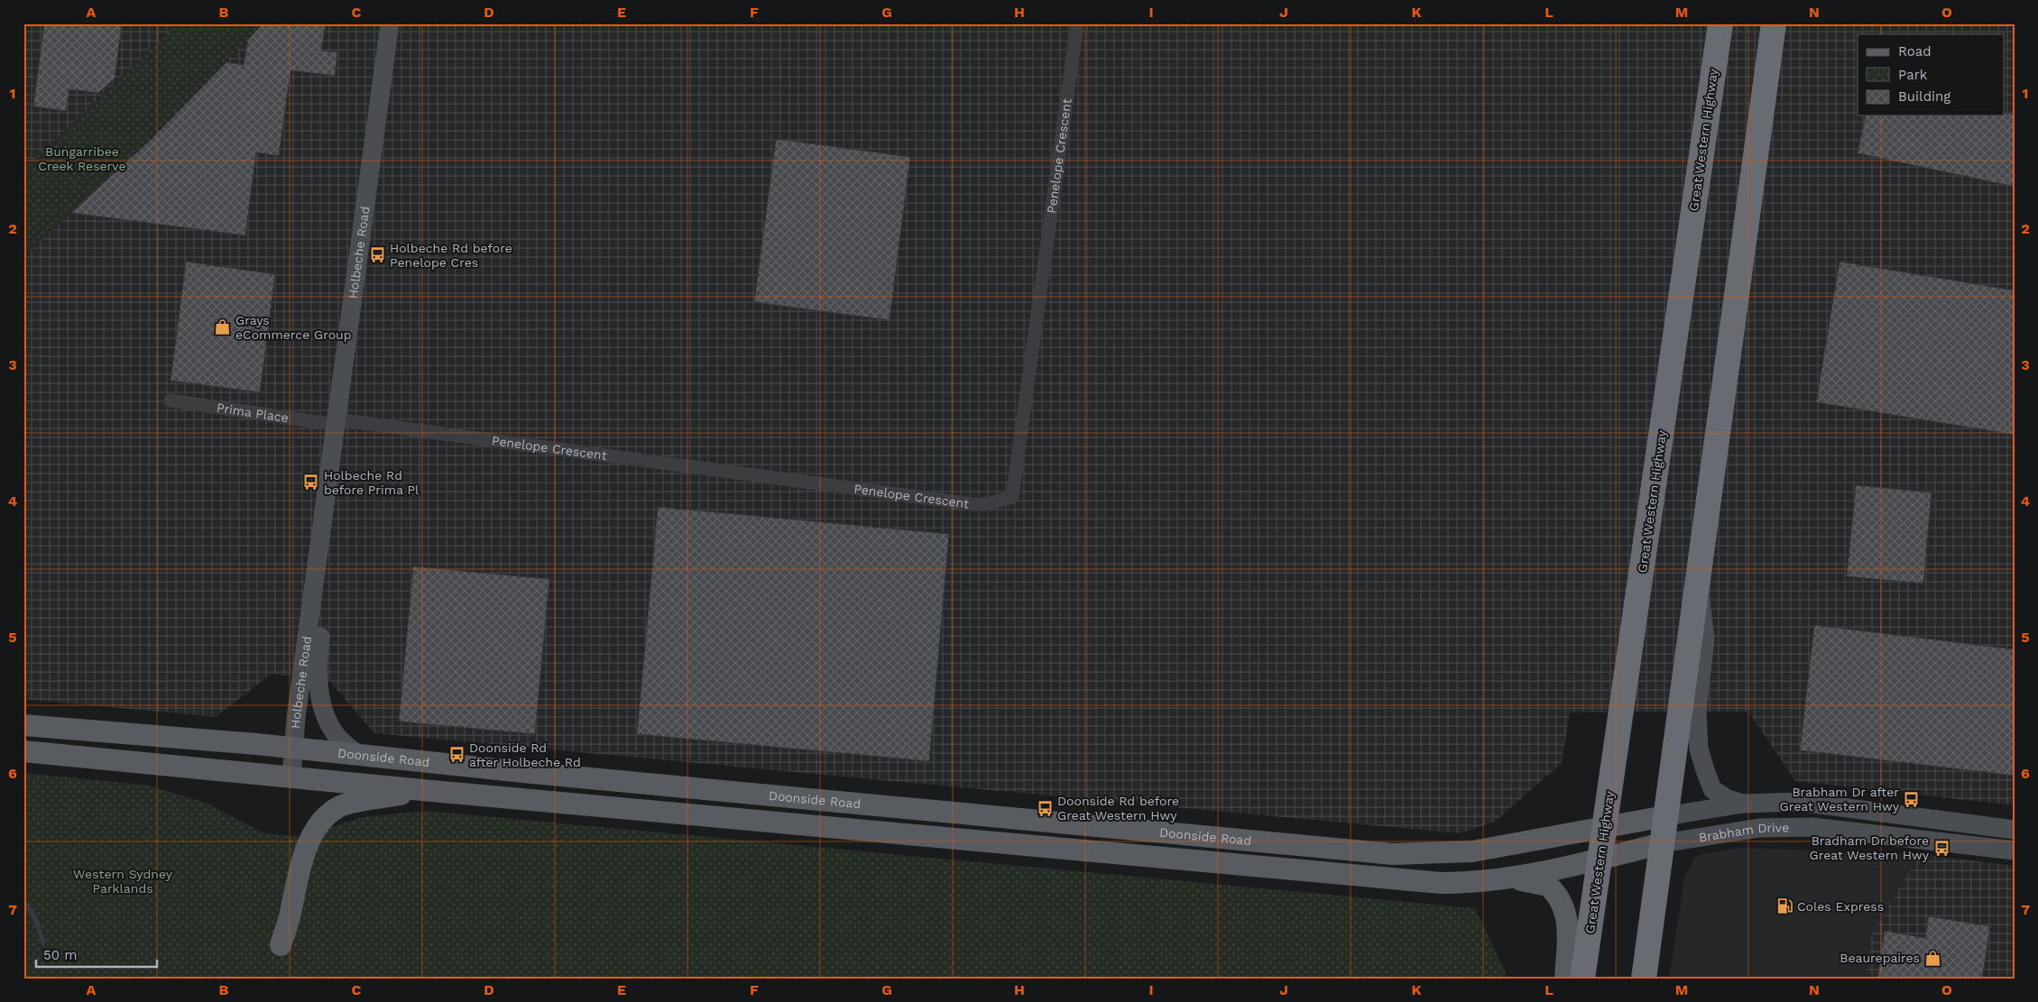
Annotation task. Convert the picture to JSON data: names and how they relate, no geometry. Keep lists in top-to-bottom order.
{
  "streets": {
    "highway": ["Great Western Highway"],
    "main road": ["Holbeche Road", "Doonside Road", "Brabham Drive"],
    "street": ["Penelope Crescent", "Prima Place"]
  },
  "crossings": [
    ["Great Western Highway", "Doonside Road"],
    ["Penelope Crescent", "Holbeche Road"],
    ["Penelope Crescent", "Prima Place"],
    ["Holbeche Road", "Prima Place"],
    ["Holbeche Road", "Doonside Road"],
    ["Doonside Road", "Brabham Drive"]
  ],
  "parks": ["Bungarribee Creek Reserve", "Western Sydney Parklands"],
  "places": {
    "bus stop": [
      "Holbeche Rd before Penelope Cres",
      "Holbeche Rd before Prima Pl",
      "Doonside Rd after Holbeche Rd",
      "Brabham Dr after Great Western Hwy",
      "Doonside Rd before Great Western Hwy",
      "Bradham Dr before Great Western Hwy"
    ],
    "shop": ["Grays eCommerce Group", "Beaurepaires"],
    "fuel station": ["Coles Express"]
  },
  "legend": ["Road", "Park", "Building"],
  "scale_bar": "50 m",
  "grid": {
    "columns": [
      "A",
      "B",
      "C",
      "D",
      "E",
      "F",
      "G",
      "H",
      "I",
      "J",
      "K",
      "L",
      "M",
      "N",
      "O"
    ],
    "rows": [
      "1",
      "2",
      "3",
      "4",
      "5",
      "6",
      "7"
    ]
  }
}
